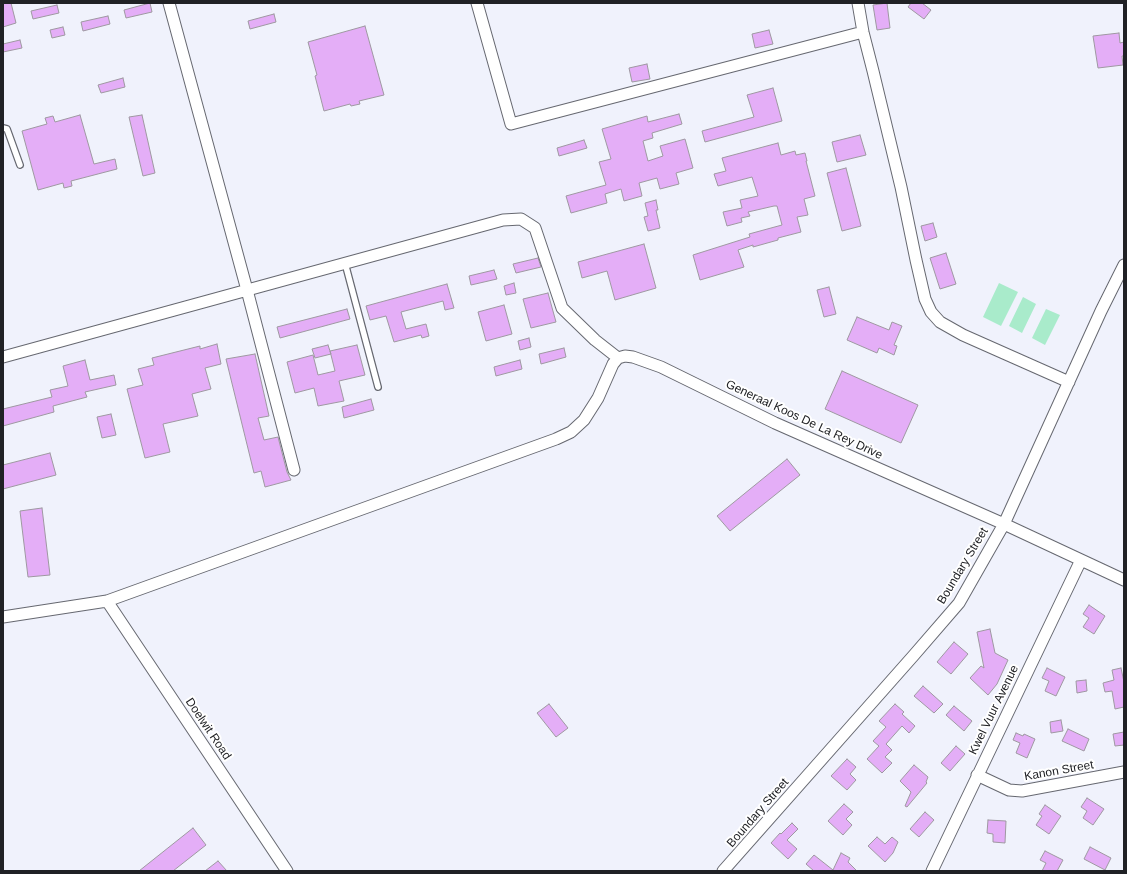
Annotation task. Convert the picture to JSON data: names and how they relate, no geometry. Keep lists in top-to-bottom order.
{
  "streets": {
    "street": [
      "Generaal Koos De La Rey Drive",
      "Boundary Street",
      "Kwel Vuur Avenue",
      "Doelwit Road",
      "Kanon Street"
    ]
  },
  "crossings": [
    ["Generaal Koos De La Rey Drive", "Boundary Street"],
    ["Generaal Koos De La Rey Drive", "Kwel Vuur Avenue"],
    ["Kwel Vuur Avenue", "Kanon Street"]
  ]
}
